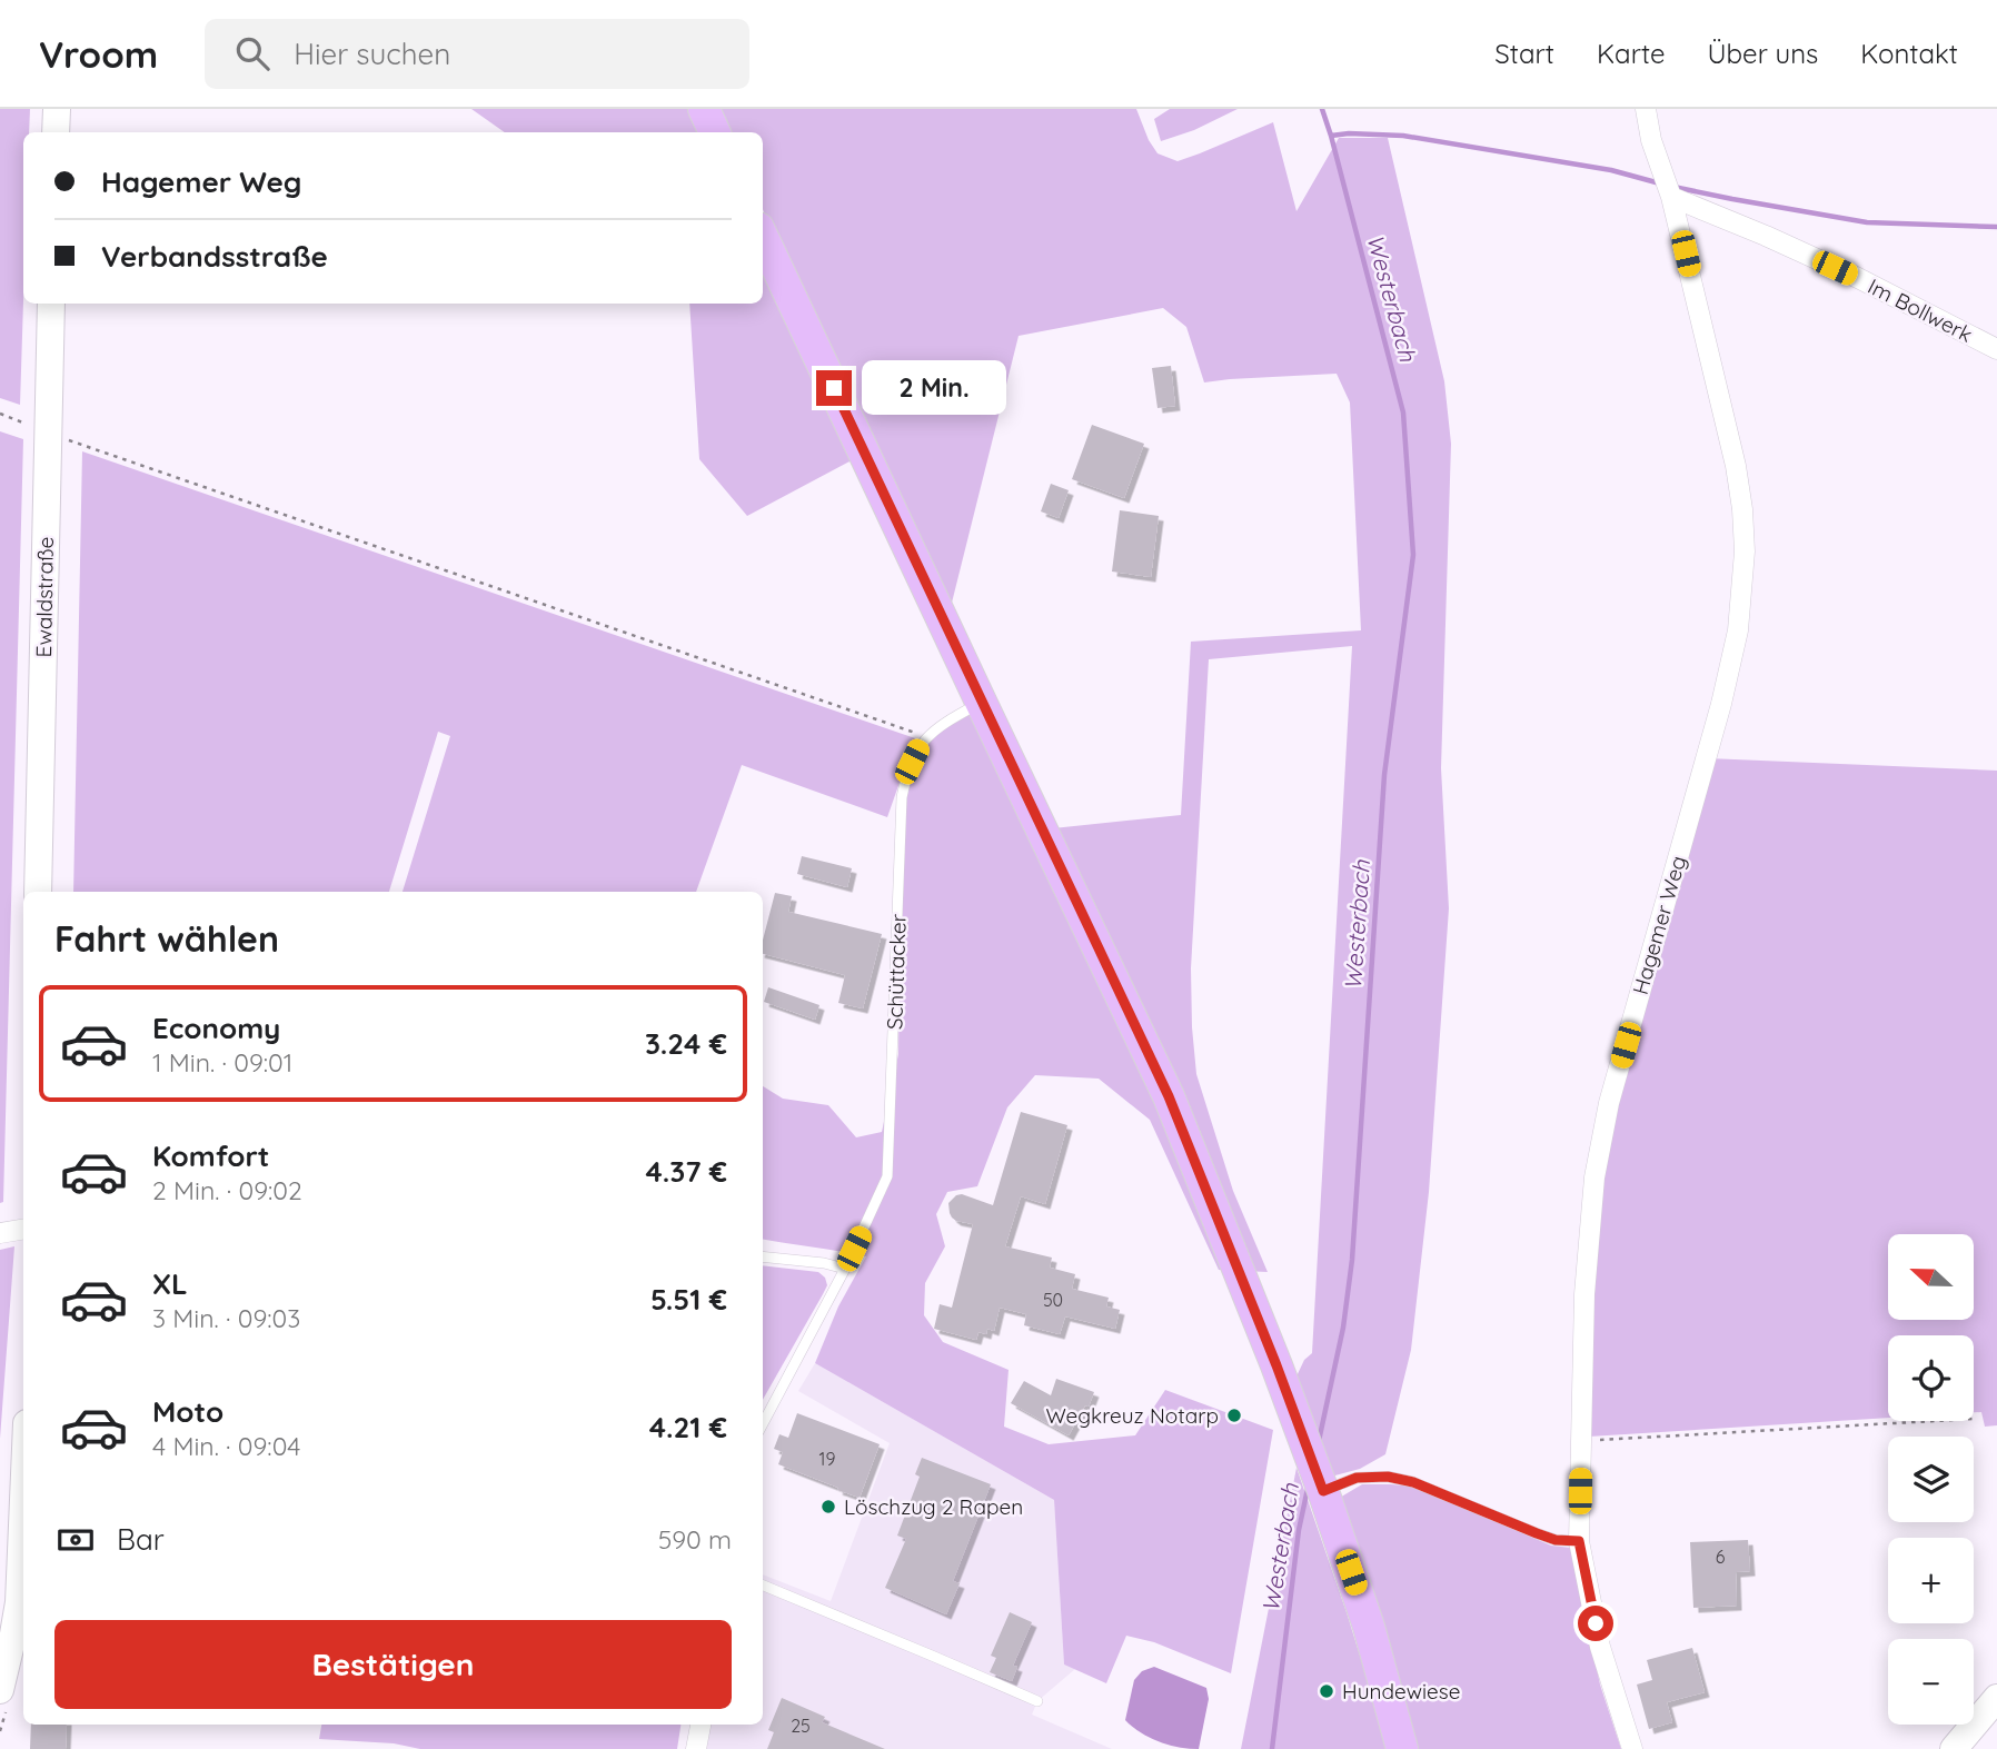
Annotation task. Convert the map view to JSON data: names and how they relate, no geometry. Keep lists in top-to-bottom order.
{
  "streets": {
    "street": ["Im Bollwerk", "Ewaldstraße", "Hagemer Weg"],
    "lane": ["Schüttacker"]
  },
  "crossings": [
    ["Im Bollwerk", "Hagemer Weg"]
  ],
  "water": ["Westerbach"],
  "places": ["Wegkreuz Notarp", "Löschzug 2 Rapen", "Hundewiese"],
  "house_numbers": [
    "50",
    "19",
    "6",
    "25"
  ],
  "north": "left",
  "page": {
    "header": "Vroom",
    "search": "Hier suchen",
    "nav": [
      "Start",
      "Karte",
      "Über uns",
      "Kontakt"
    ],
    "banner": ["Hagemer Weg", "Verbandsstraße"],
    "bubble": "2 Min.",
    "heading": "Fahrt wählen",
    "list": [
      {
        "name": "Economy",
        "note": "1 Min. · 09:01",
        "value": "3.24 €"
      },
      {
        "name": "Komfort",
        "note": "2 Min. · 09:02",
        "value": "4.37 €"
      },
      {
        "name": "XL",
        "note": "3 Min. · 09:03",
        "value": "5.51 €"
      },
      {
        "name": "Moto",
        "note": "4 Min. · 09:04",
        "value": "4.21 €"
      }
    ],
    "map_buttons": ["+", "−"],
    "pay": ["Bar", "590 m"],
    "buttons": "Bestätigen"
  }
}
